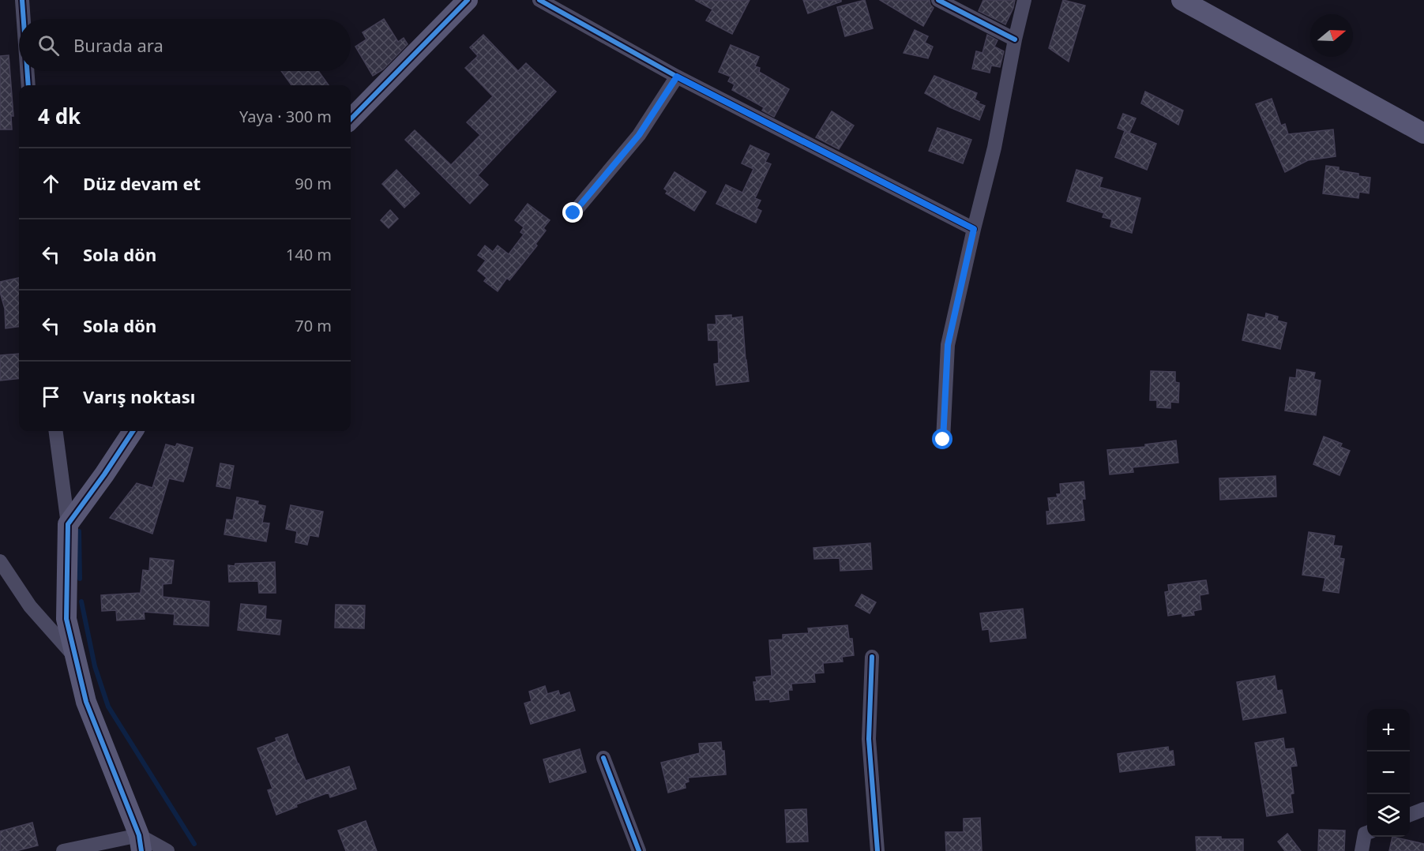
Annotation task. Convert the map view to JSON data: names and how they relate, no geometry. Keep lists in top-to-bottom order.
{
  "north": "right",
  "page": {
    "search": "Burada ara",
    "heading": ["4 dk", "Yaya · 300 m"],
    "list": [
      ["Düz devam et", "90 m"],
      ["Sola dön", "140 m"],
      ["Sola dön", "70 m"],
      "Varış noktası"
    ],
    "map_buttons": ["+", "−"]
  }
}
